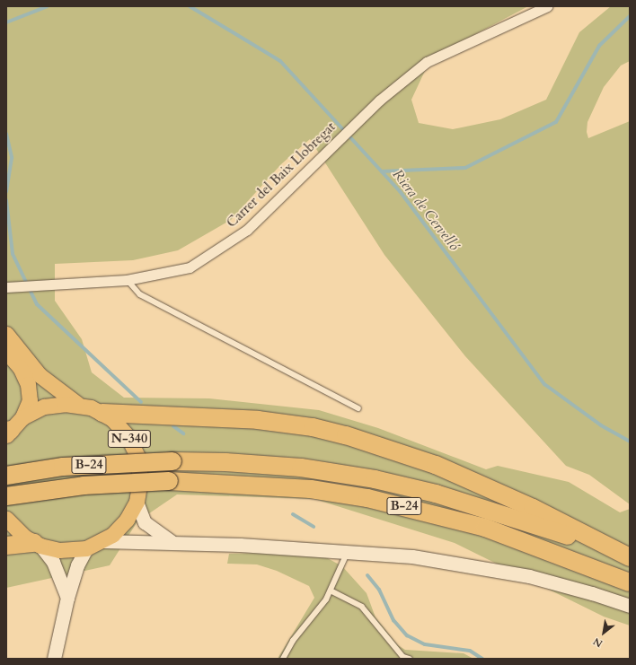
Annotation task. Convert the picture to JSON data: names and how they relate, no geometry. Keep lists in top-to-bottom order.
{
  "streets": {
    "highway": ["B-24"],
    "main road": ["N-340"],
    "street": ["Carrer del Baix Llobregat"]
  },
  "water": ["Riera de Cervelló"],
  "north": "bottom left"
}
